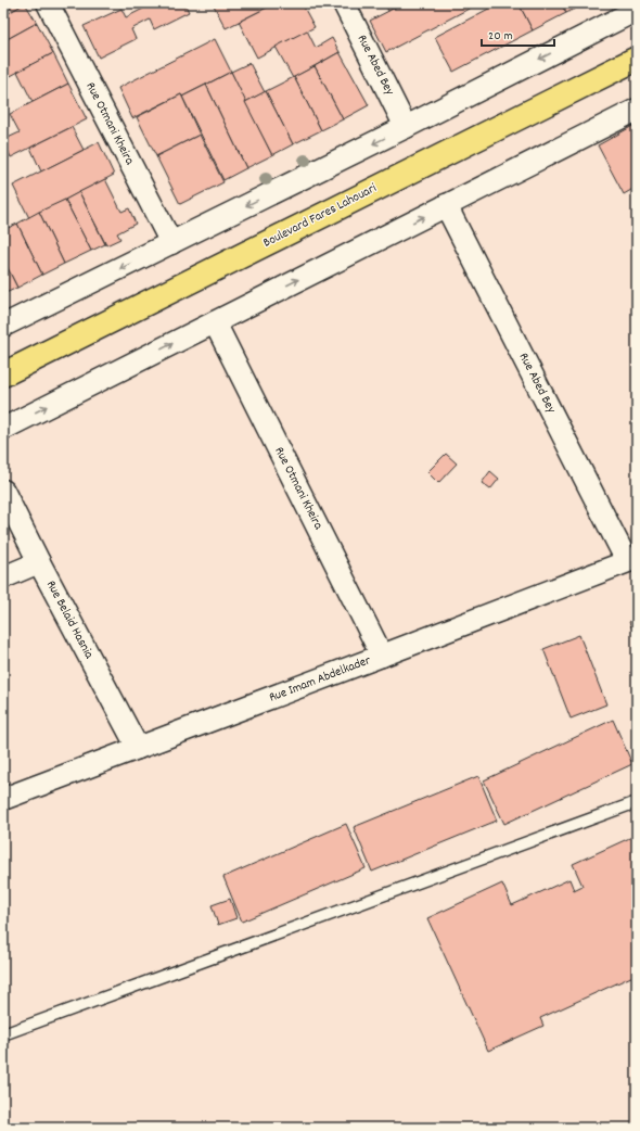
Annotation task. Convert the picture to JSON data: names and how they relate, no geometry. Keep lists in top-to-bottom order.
{
  "streets": {
    "main road": ["Boulevard Fares Lahouari"],
    "street": [
      "Rue Abed Bey",
      "Rue Otmani Kheira",
      "Rue Belaid Hasnia",
      "Rue Imam Abdelkader"
    ]
  },
  "crossings": [
    ["Rue Abed Bey", "Rue Imam Abdelkader"],
    ["Rue Otmani Kheira", "Rue Imam Abdelkader"],
    ["Rue Belaid Hasnia", "Rue Imam Abdelkader"]
  ],
  "scale_bar": "20 m"
}
